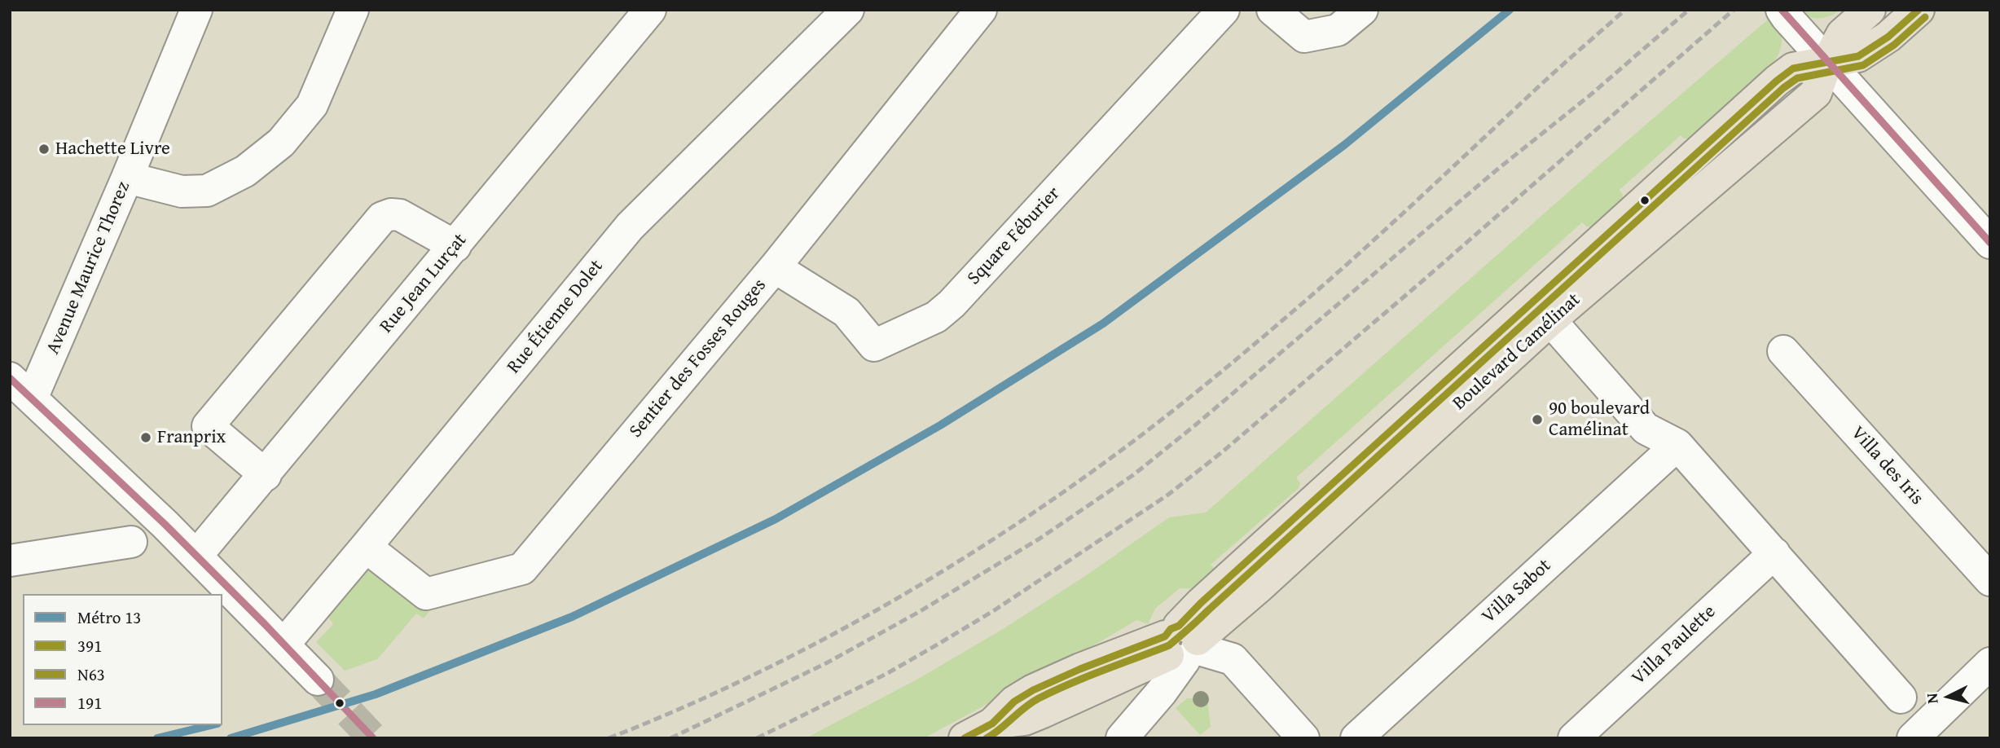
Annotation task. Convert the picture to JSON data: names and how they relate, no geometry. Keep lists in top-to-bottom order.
{
  "streets": {
    "main road": ["Boulevard Camélinat"],
    "street": [
      "Square Féburier",
      "Avenue Maurice Thorez",
      "Rue Jean Lurçat",
      "Rue Étienne Dolet",
      "Sentier des Fosses Rouges",
      "Villa des Iris",
      "Villa Sabot",
      "Villa Paulette"
    ]
  },
  "crossings": [
    ["Square Féburier", "Sentier des Fosses Rouges"],
    ["Rue Étienne Dolet", "Sentier des Fosses Rouges"]
  ],
  "places": ["Hachette Livre", "90 boulevard Camélinat", "Franprix"],
  "lines": [
    "metro line 13",
    "transit line 391",
    "transit line 191",
    "transit line N63"
  ],
  "legend": [
    "Métro 13",
    "391",
    "N63",
    "191"
  ],
  "north": "left"
}
